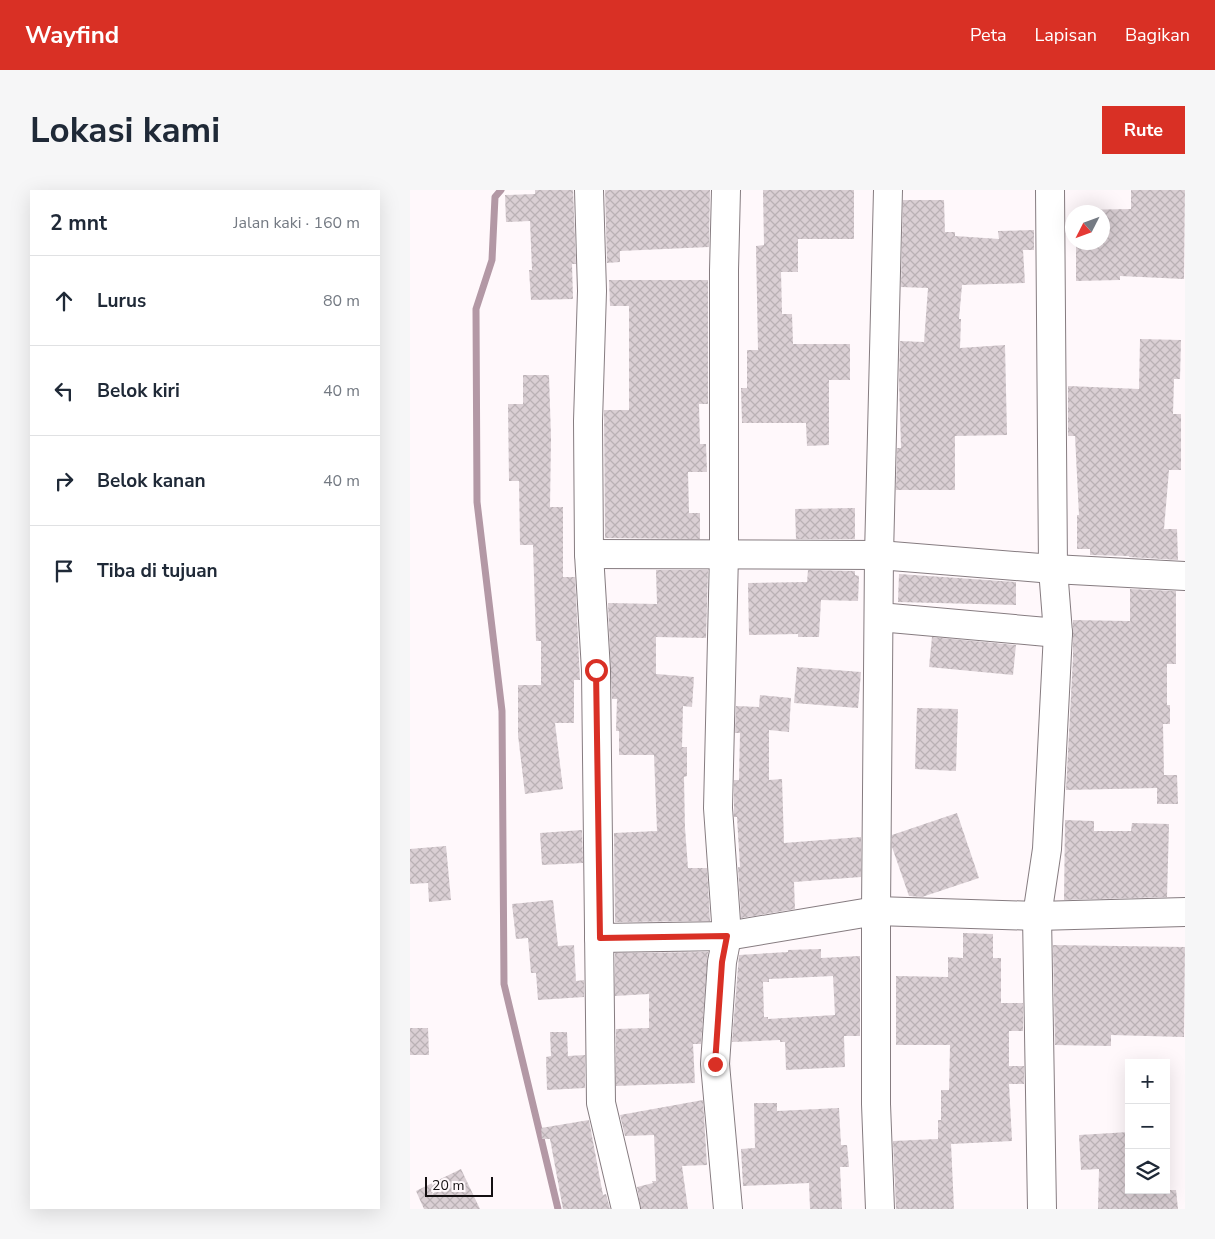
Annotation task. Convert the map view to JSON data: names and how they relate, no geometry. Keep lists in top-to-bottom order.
{
  "scale_bar": "20 m",
  "north": "bottom left",
  "page": {
    "header": "Wayfind",
    "nav": ["Peta", "Lapisan", "Bagikan"],
    "buttons": "Rute",
    "title": "Lokasi kami",
    "heading": ["2 mnt", "Jalan kaki · 160 m"],
    "list": [
      ["Lurus", "80 m"],
      ["Belok kiri", "40 m"],
      ["Belok kanan", "40 m"],
      "Tiba di tujuan"
    ],
    "map_buttons": ["+", "−"],
    "scale": "20 m"
  }
}
